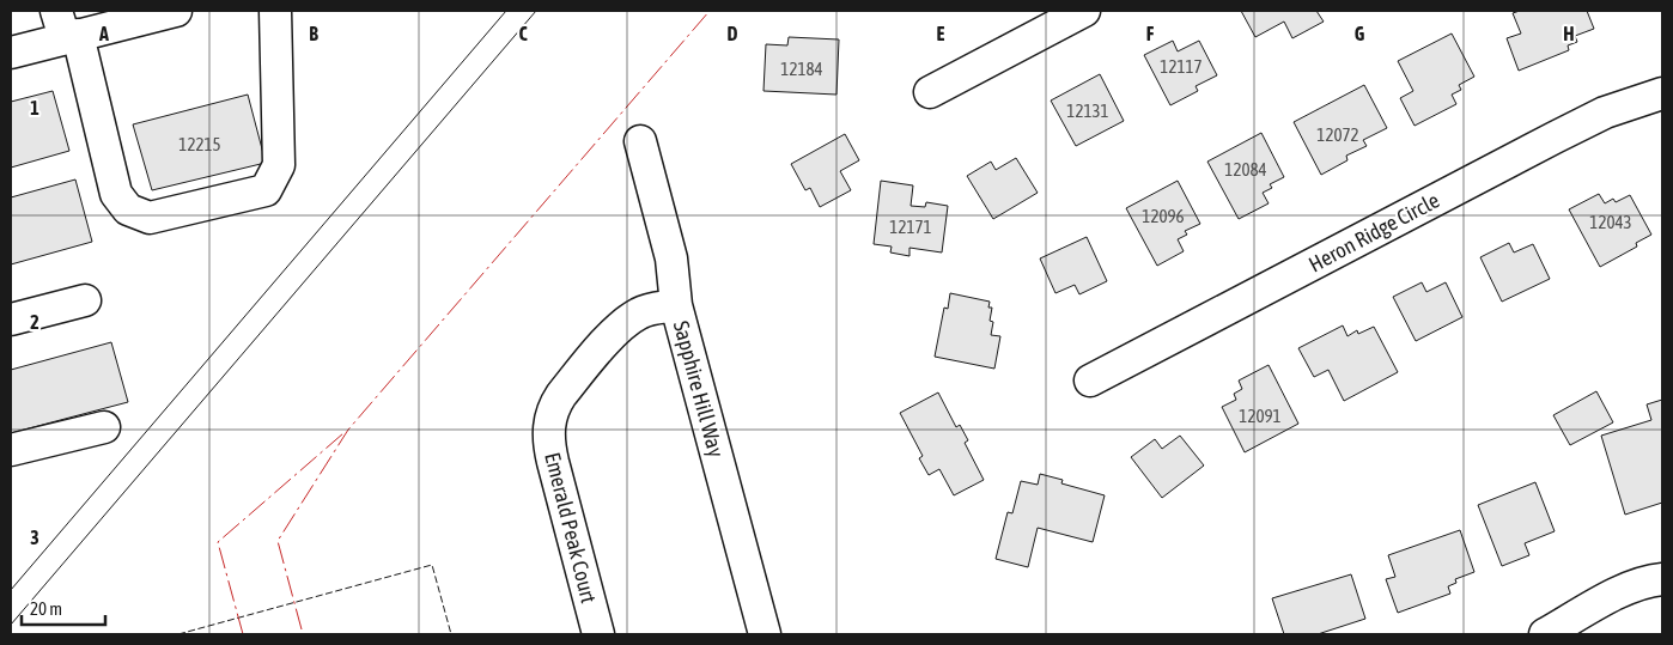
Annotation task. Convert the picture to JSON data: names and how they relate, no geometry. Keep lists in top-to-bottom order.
{
  "streets": {
    "street": ["Heron Ridge Circle", "Sapphire Hill Way", "Emerald Peak Court"]
  },
  "crossings": [
    ["Sapphire Hill Way", "Emerald Peak Court"]
  ],
  "house_numbers": [
    "12117",
    "12184",
    "12131",
    "12072",
    "12215",
    "12084",
    "12096",
    "12043",
    "12171",
    "12091"
  ],
  "scale_bar": "20 m",
  "grid": {
    "columns": [
      "A",
      "B",
      "C",
      "D",
      "E",
      "F",
      "G",
      "H"
    ],
    "rows": ["1", "2", "3"]
  }
}
